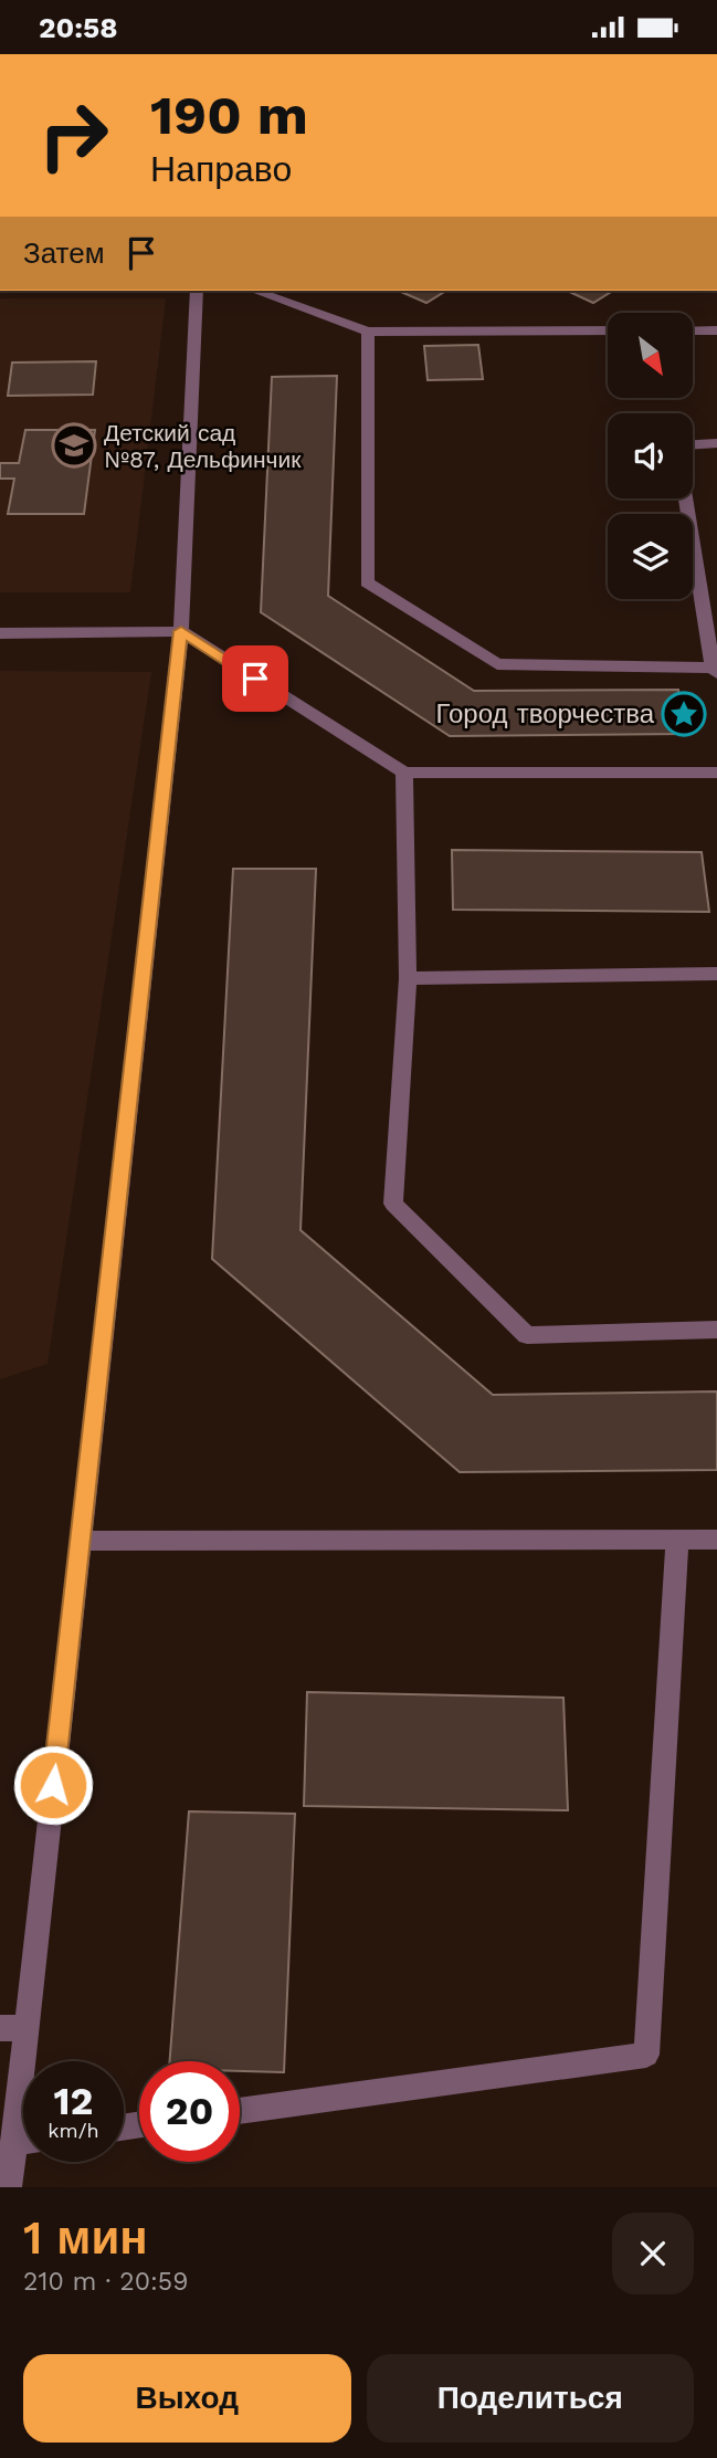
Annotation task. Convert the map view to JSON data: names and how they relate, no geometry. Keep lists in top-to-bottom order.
{
  "places": {
    "school or university": ["Детский сад №87, Дельфинчик"],
    "place": ["Город творчества"]
  },
  "north": "bottom right",
  "page": {
    "status": "20:58",
    "turn": ["190 m", "Направо"],
    "then": "Затем",
    "speed": "12 km/h",
    "limit": "20",
    "heading": ["1 мин", "210 m · 20:59"],
    "buttons": ["Выход", "Поделиться"]
  }
}
